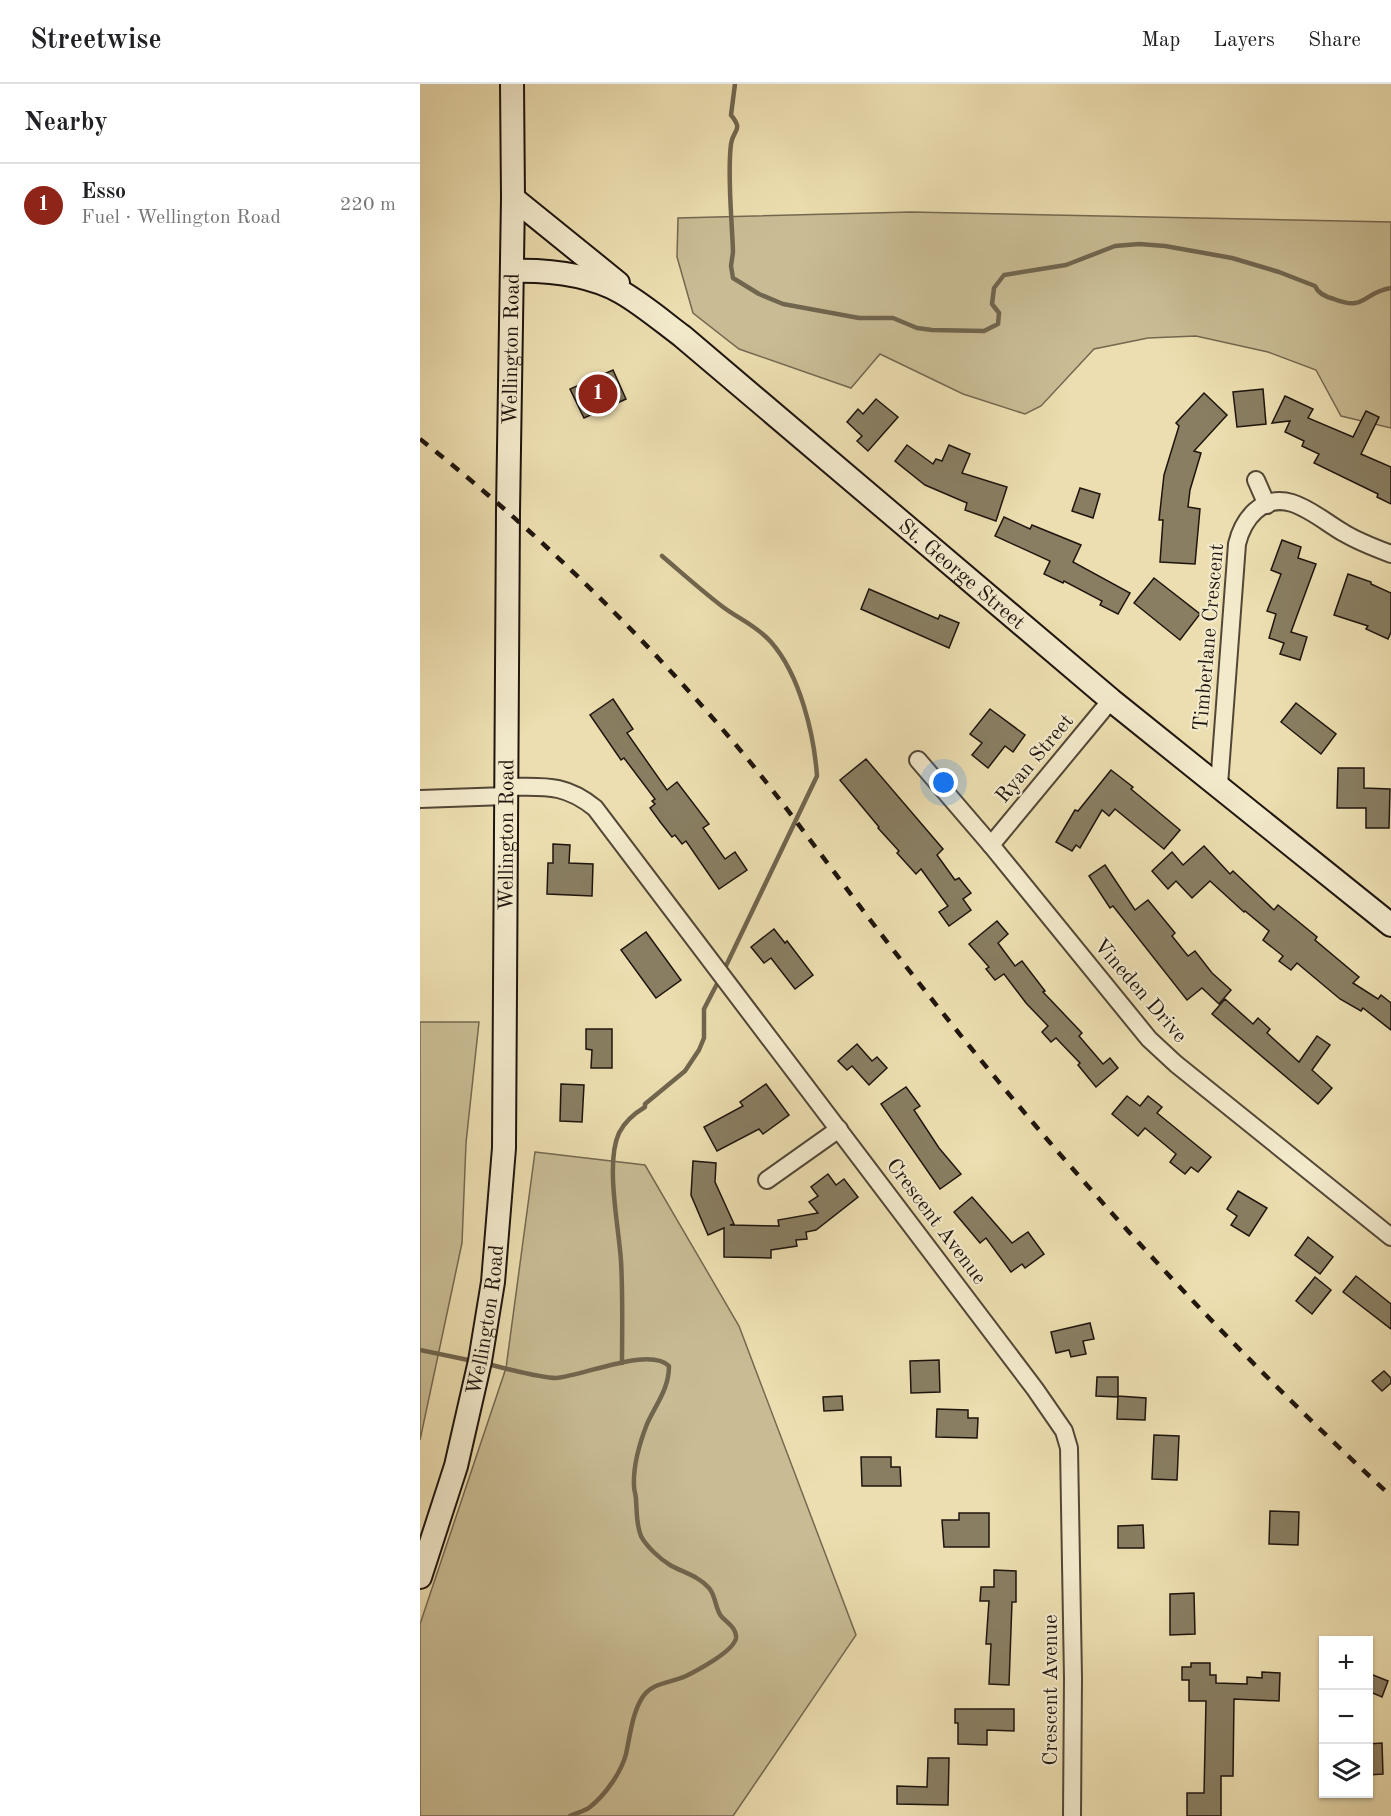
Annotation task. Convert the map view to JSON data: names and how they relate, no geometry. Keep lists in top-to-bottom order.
{
  "streets": {
    "main road": ["Wellington Road", "St. George Street"],
    "street": [
      "Timberlane Crescent",
      "Ryan Street",
      "Vineden Drive",
      "Crescent Avenue"
    ]
  },
  "crossings": [
    ["Wellington Road", "St. George Street"],
    ["Wellington Road", "Crescent Avenue"],
    ["St. George Street", "Timberlane Crescent"],
    ["St. George Street", "Ryan Street"],
    ["Ryan Street", "Vineden Drive"]
  ],
  "page": {
    "header": "Streetwise",
    "nav": ["Map", "Layers", "Share"],
    "heading": "Nearby",
    "list": [
      {
        "mark": "1",
        "name": "Esso",
        "note": "Fuel · Wellington Road",
        "value": "220 m"
      }
    ],
    "pins": "1",
    "map_buttons": ["+", "−"]
  }
}
